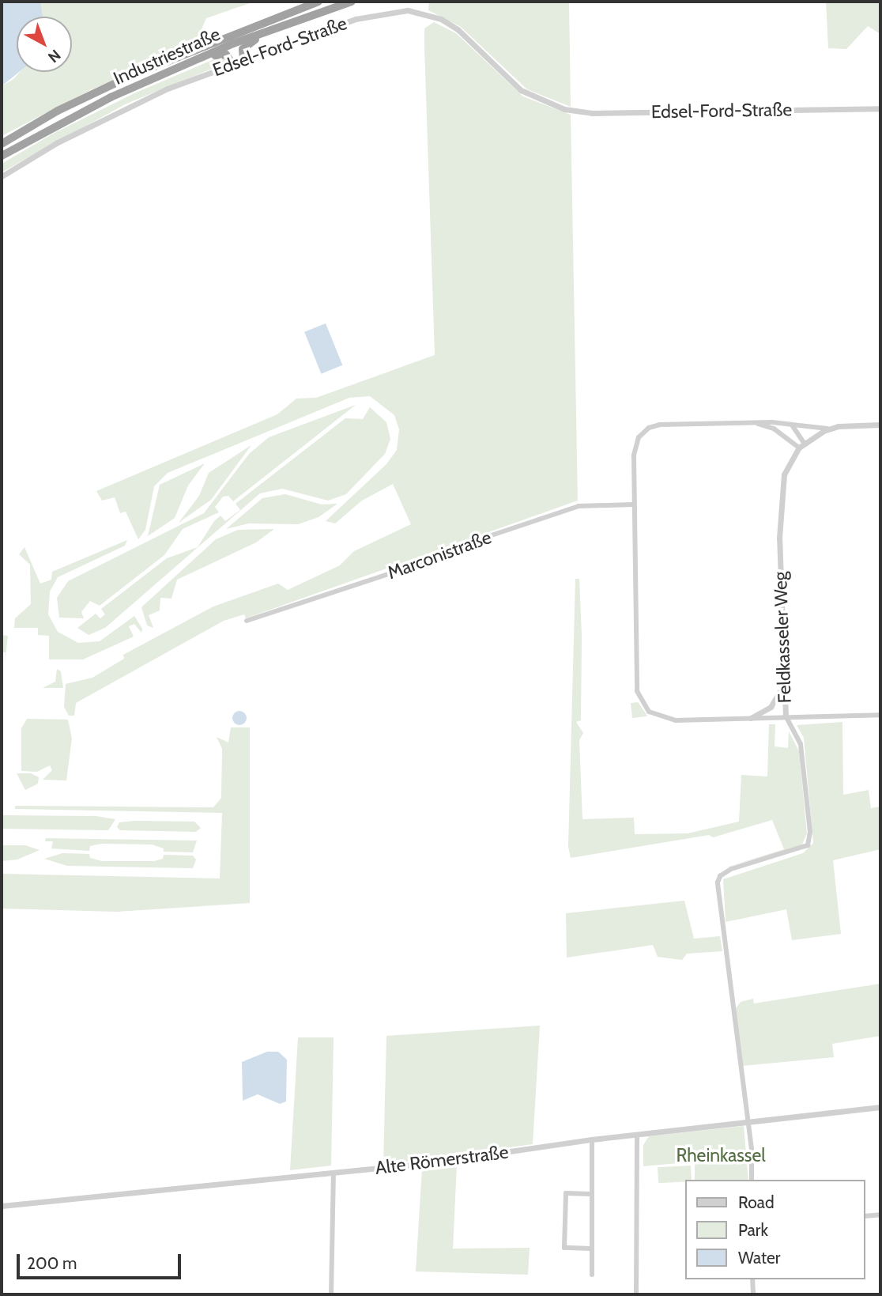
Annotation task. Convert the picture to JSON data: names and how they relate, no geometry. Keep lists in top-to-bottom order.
{
  "streets": {
    "highway": ["Industriestraße"],
    "street": [
      "Edsel-Ford-Straße",
      "Marconistraße",
      "Feldkasseler Weg",
      "Alte Römerstraße"
    ]
  },
  "crossings": [
    ["Feldkasseler Weg", "Alte Römerstraße"]
  ],
  "parks": ["Rheinkassel"],
  "legend": ["Road", "Park", "Water"],
  "scale_bar": "200 m",
  "north": "bottom right"
}
